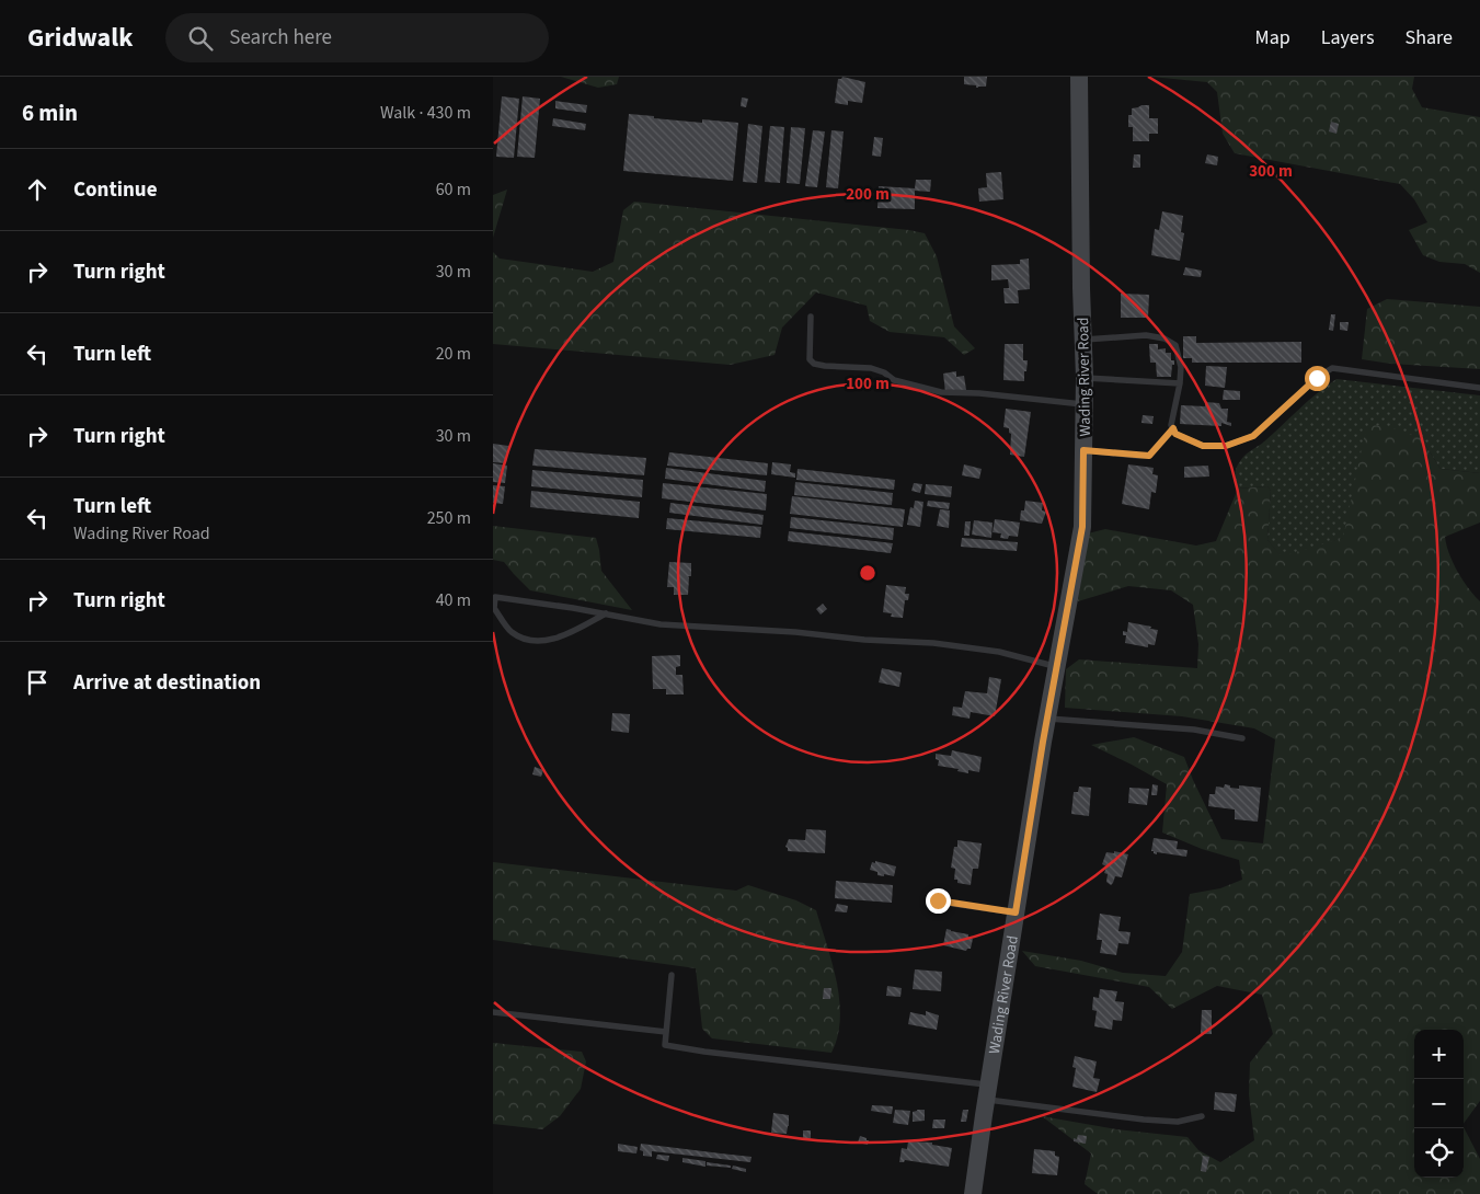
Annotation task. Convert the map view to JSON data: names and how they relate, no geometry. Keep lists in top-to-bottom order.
{
  "streets": {
    "main road": ["Wading River Road"]
  },
  "page": {
    "header": "Gridwalk",
    "search": "Search here",
    "nav": ["Map", "Layers", "Share"],
    "heading": ["6 min", "Walk · 430 m"],
    "list": [
      ["Continue", "60 m"],
      ["Turn right", "30 m"],
      ["Turn left", "20 m"],
      ["Turn right", "30 m"],
      ["Turn left", "Wading River Road", "250 m"],
      ["Turn right", "40 m"],
      "Arrive at destination"
    ],
    "map_buttons": ["+", "−"]
  },
  "rings": ["300 m", "200 m", "100 m"]
}
